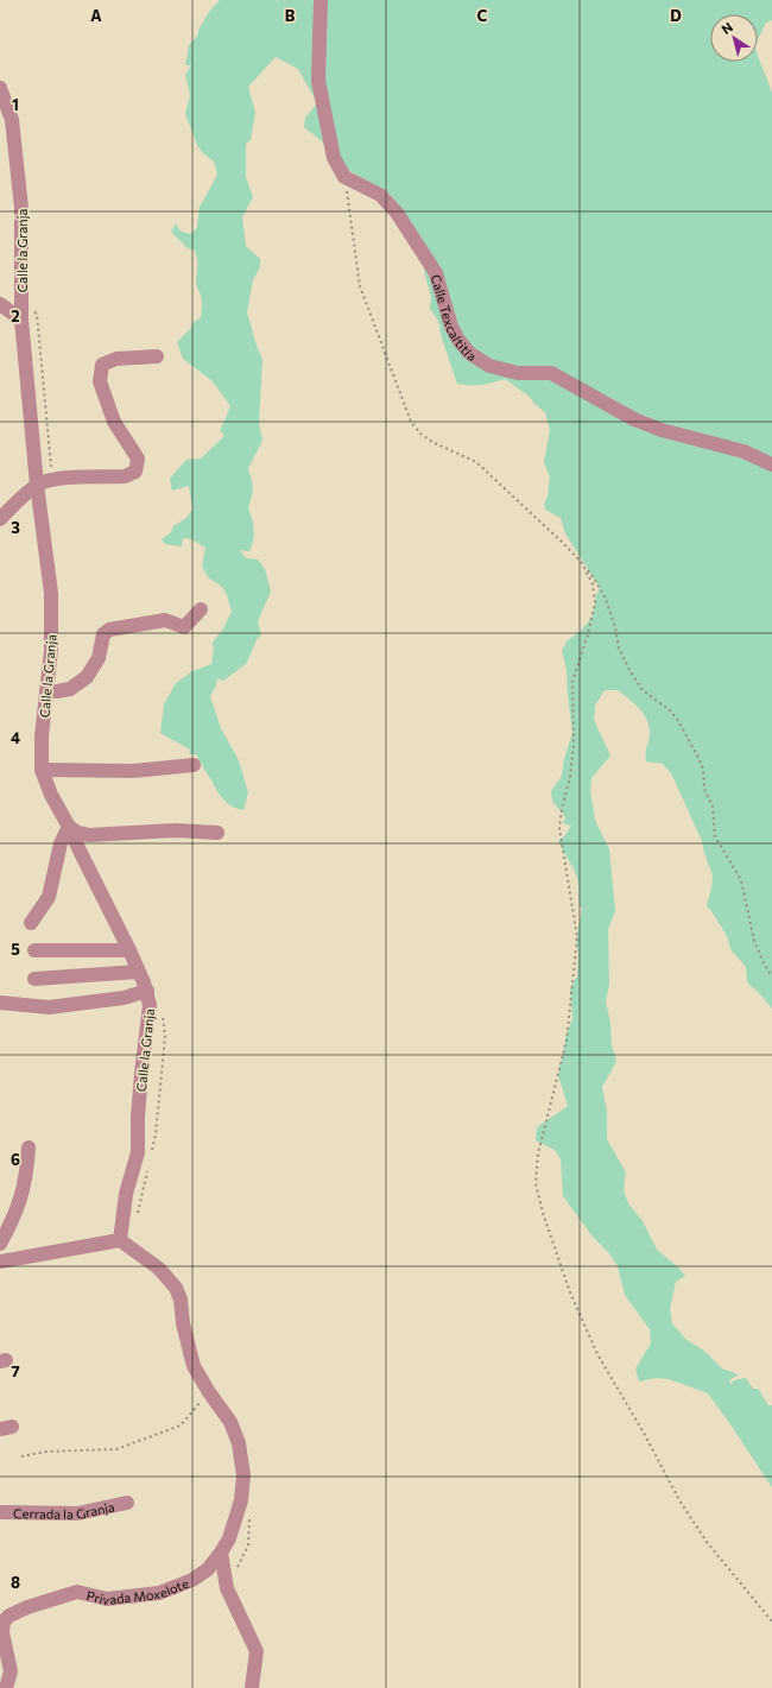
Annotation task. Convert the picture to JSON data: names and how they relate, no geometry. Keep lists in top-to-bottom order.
{
  "streets": {
    "street": [
      "Calle la Granja",
      "Calle Texcaltitla",
      "Cerrada la Granja",
      "Privada Moxelote"
    ]
  },
  "crossings": [
    ["Calle la Granja", "Privada Moxelote"]
  ],
  "north": "top left",
  "grid": {
    "columns": [
      "A",
      "B",
      "C",
      "D"
    ],
    "rows": [
      "1",
      "2",
      "3",
      "4",
      "5",
      "6",
      "7",
      "8"
    ]
  }
}
